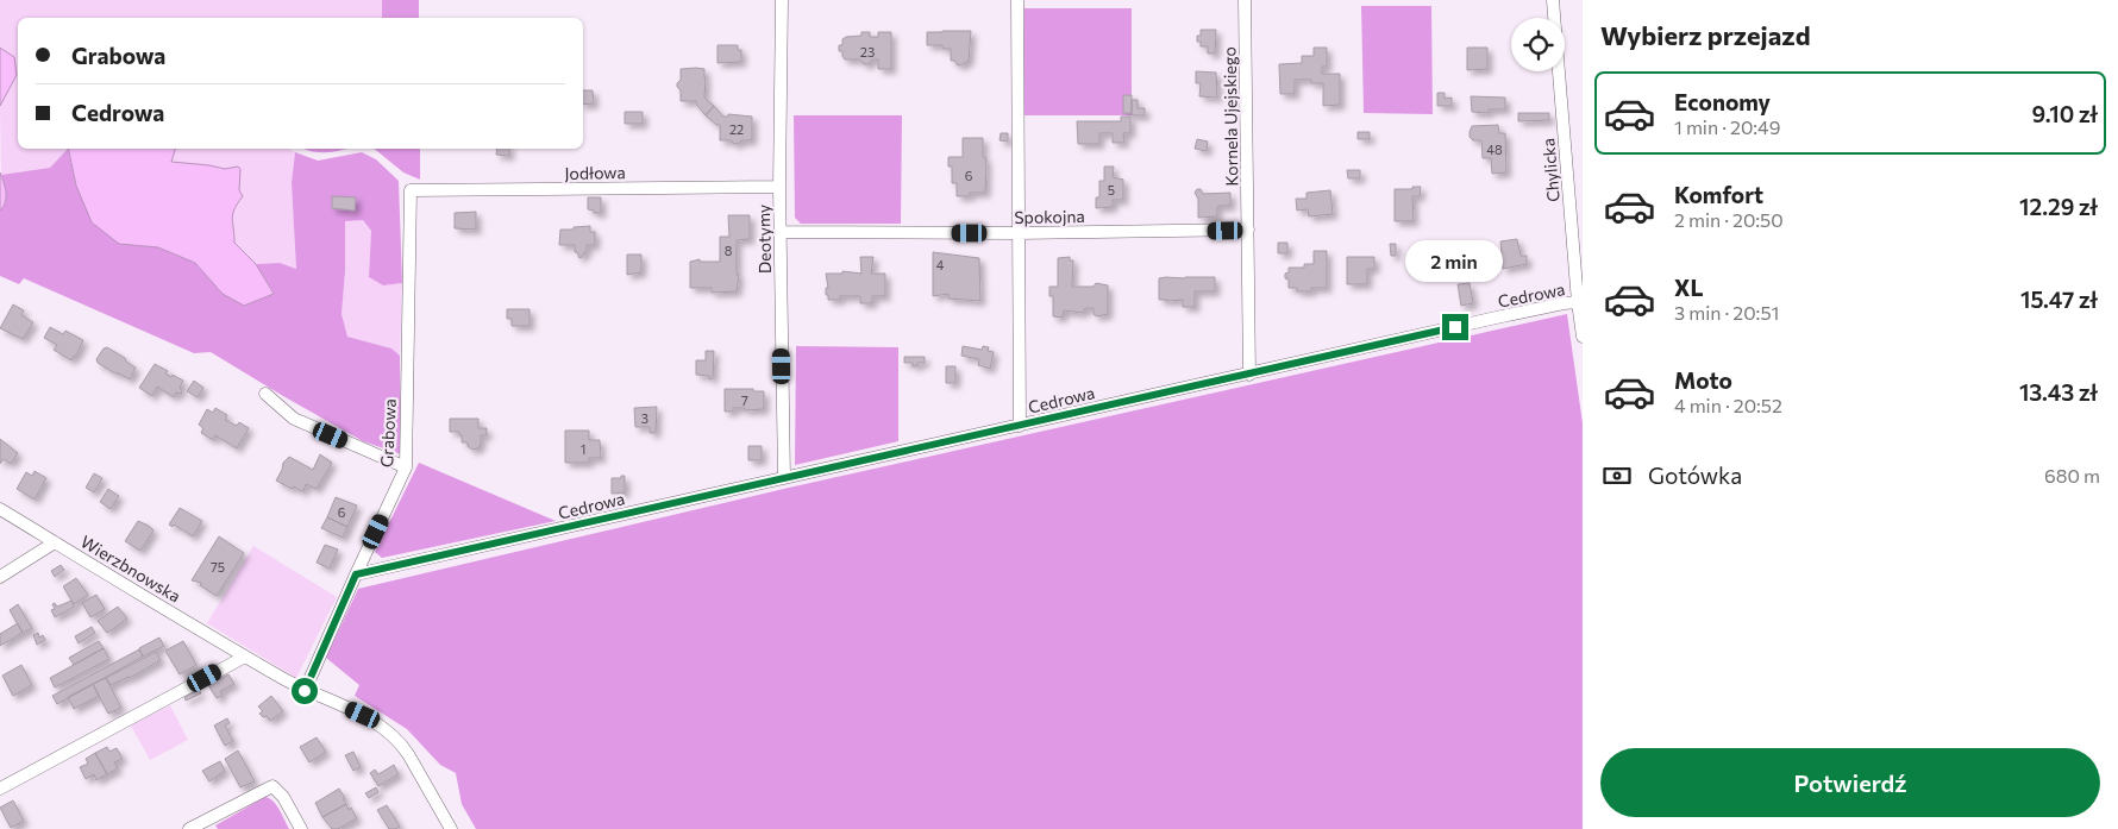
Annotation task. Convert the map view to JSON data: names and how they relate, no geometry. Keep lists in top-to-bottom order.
{
  "streets": {
    "street": [
      "Kornela Ujejskiego",
      "Chylicka",
      "Jodłowa",
      "Spokojna",
      "Deotymy",
      "Cedrowa",
      "Grabowa",
      "Wierzbnowska"
    ]
  },
  "crossings": [
    ["Kornela Ujejskiego", "Spokojna"],
    ["Kornela Ujejskiego", "Cedrowa"],
    ["Chylicka", "Cedrowa"],
    ["Jodłowa", "Deotymy"],
    ["Jodłowa", "Grabowa"],
    ["Spokojna", "Deotymy"],
    ["Deotymy", "Cedrowa"],
    ["Cedrowa", "Grabowa"],
    ["Grabowa", "Wierzbnowska"]
  ],
  "house_numbers": [
    "23",
    "22",
    "48",
    "6",
    "5",
    "8",
    "4",
    "7",
    "3",
    "1",
    "6",
    "75"
  ],
  "page": {
    "heading": "Wybierz przejazd",
    "banner": ["Grabowa", "Cedrowa"],
    "list": [
      {
        "name": "Economy",
        "note": "1 min · 20:49",
        "value": "9.10 zł"
      },
      {
        "name": "Komfort",
        "note": "2 min · 20:50",
        "value": "12.29 zł"
      },
      {
        "name": "XL",
        "note": "3 min · 20:51",
        "value": "15.47 zł"
      },
      {
        "name": "Moto",
        "note": "4 min · 20:52",
        "value": "13.43 zł"
      }
    ],
    "bubble": "2 min",
    "pay": ["Gotówka", "680 m"],
    "buttons": "Potwierdź"
  }
}
